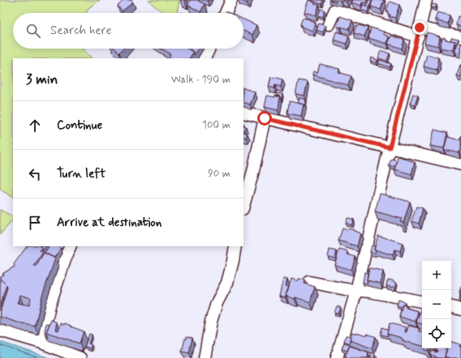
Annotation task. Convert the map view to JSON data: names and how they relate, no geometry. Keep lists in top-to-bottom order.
{
  "page": {
    "search": "Search here",
    "heading": ["3 min", "Walk · 190 m"],
    "list": [
      ["Continue", "100 m"],
      ["Turn left", "90 m"],
      "Arrive at destination"
    ],
    "map_buttons": ["+", "−"]
  }
}
